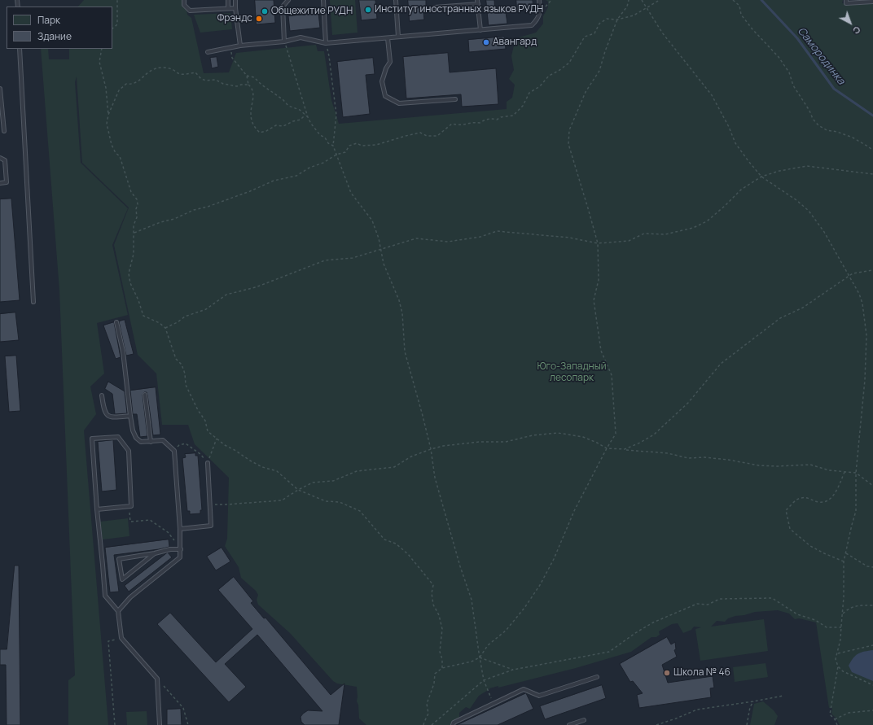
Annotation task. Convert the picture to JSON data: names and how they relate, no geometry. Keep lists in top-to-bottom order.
{
  "water": ["Самородинка"],
  "parks": ["Юго-Западный лесопарк"],
  "places": [
    "Институт иностранных языков РУДН",
    "Общежитие РУДН",
    "Фрэндс",
    "Авангард",
    "Школа № 46"
  ],
  "legend": ["Парк", "Здание"],
  "north": "bottom right"
}
